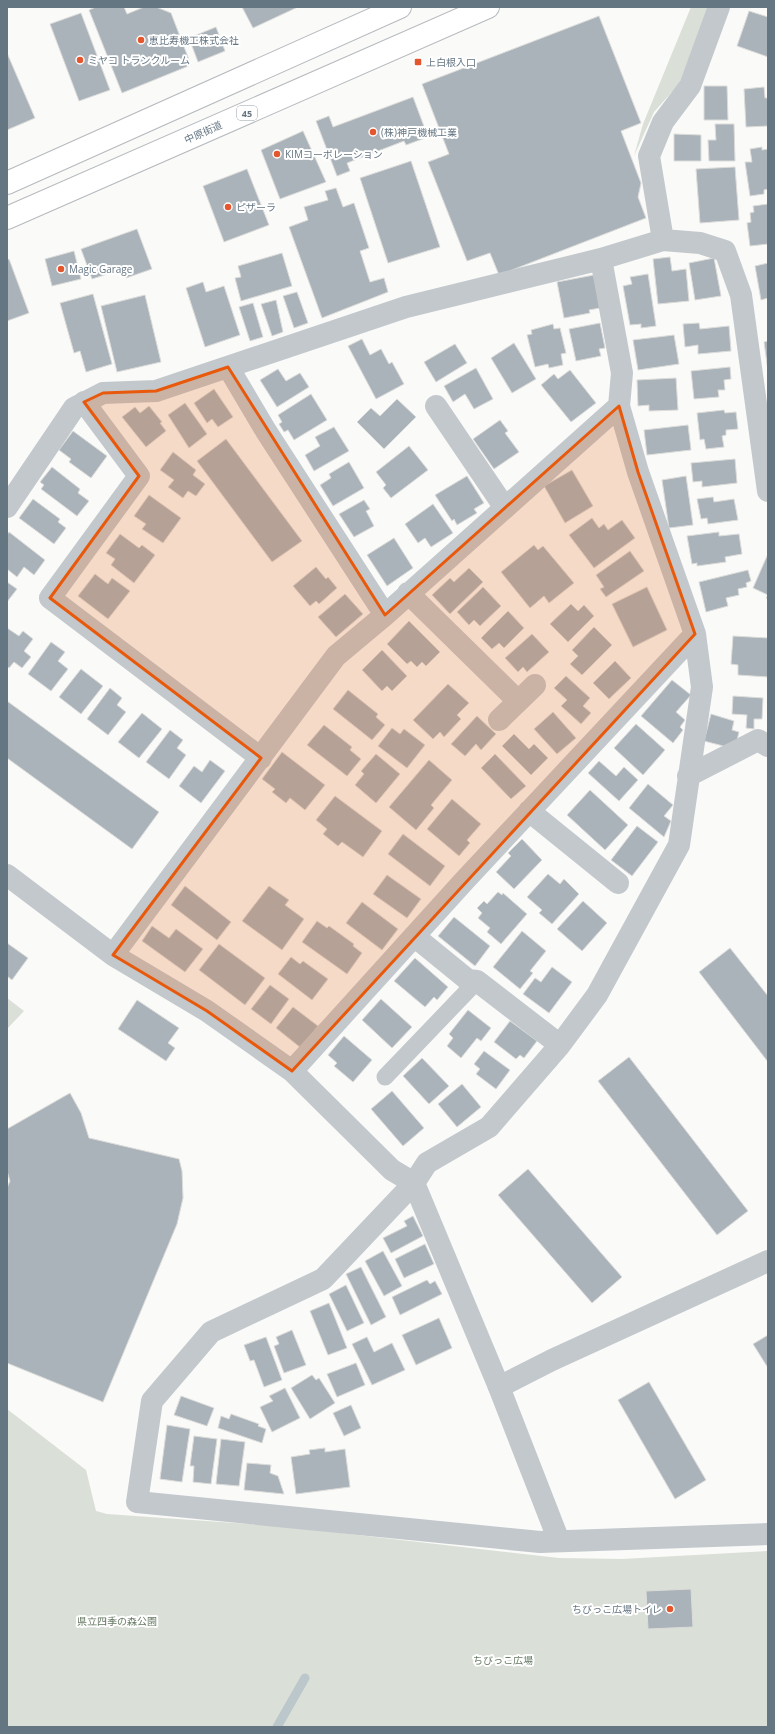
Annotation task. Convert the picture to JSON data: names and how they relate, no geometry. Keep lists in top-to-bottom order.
{
  "streets": {
    "main road": ["45", "中原街道"]
  },
  "parks": ["県立四季の森公園", "ちびっこ広場"],
  "places": {
    "other": [
      "恵比寿機工株式会社",
      "ミヤコ トランクルーム",
      "(株)神戸機械工業",
      "KIMコーポレーション",
      "ピザーラ",
      "Magic Garage",
      "ちびっこ広場トイレ"
    ],
    "transit": ["上白根入口"]
  }
}
